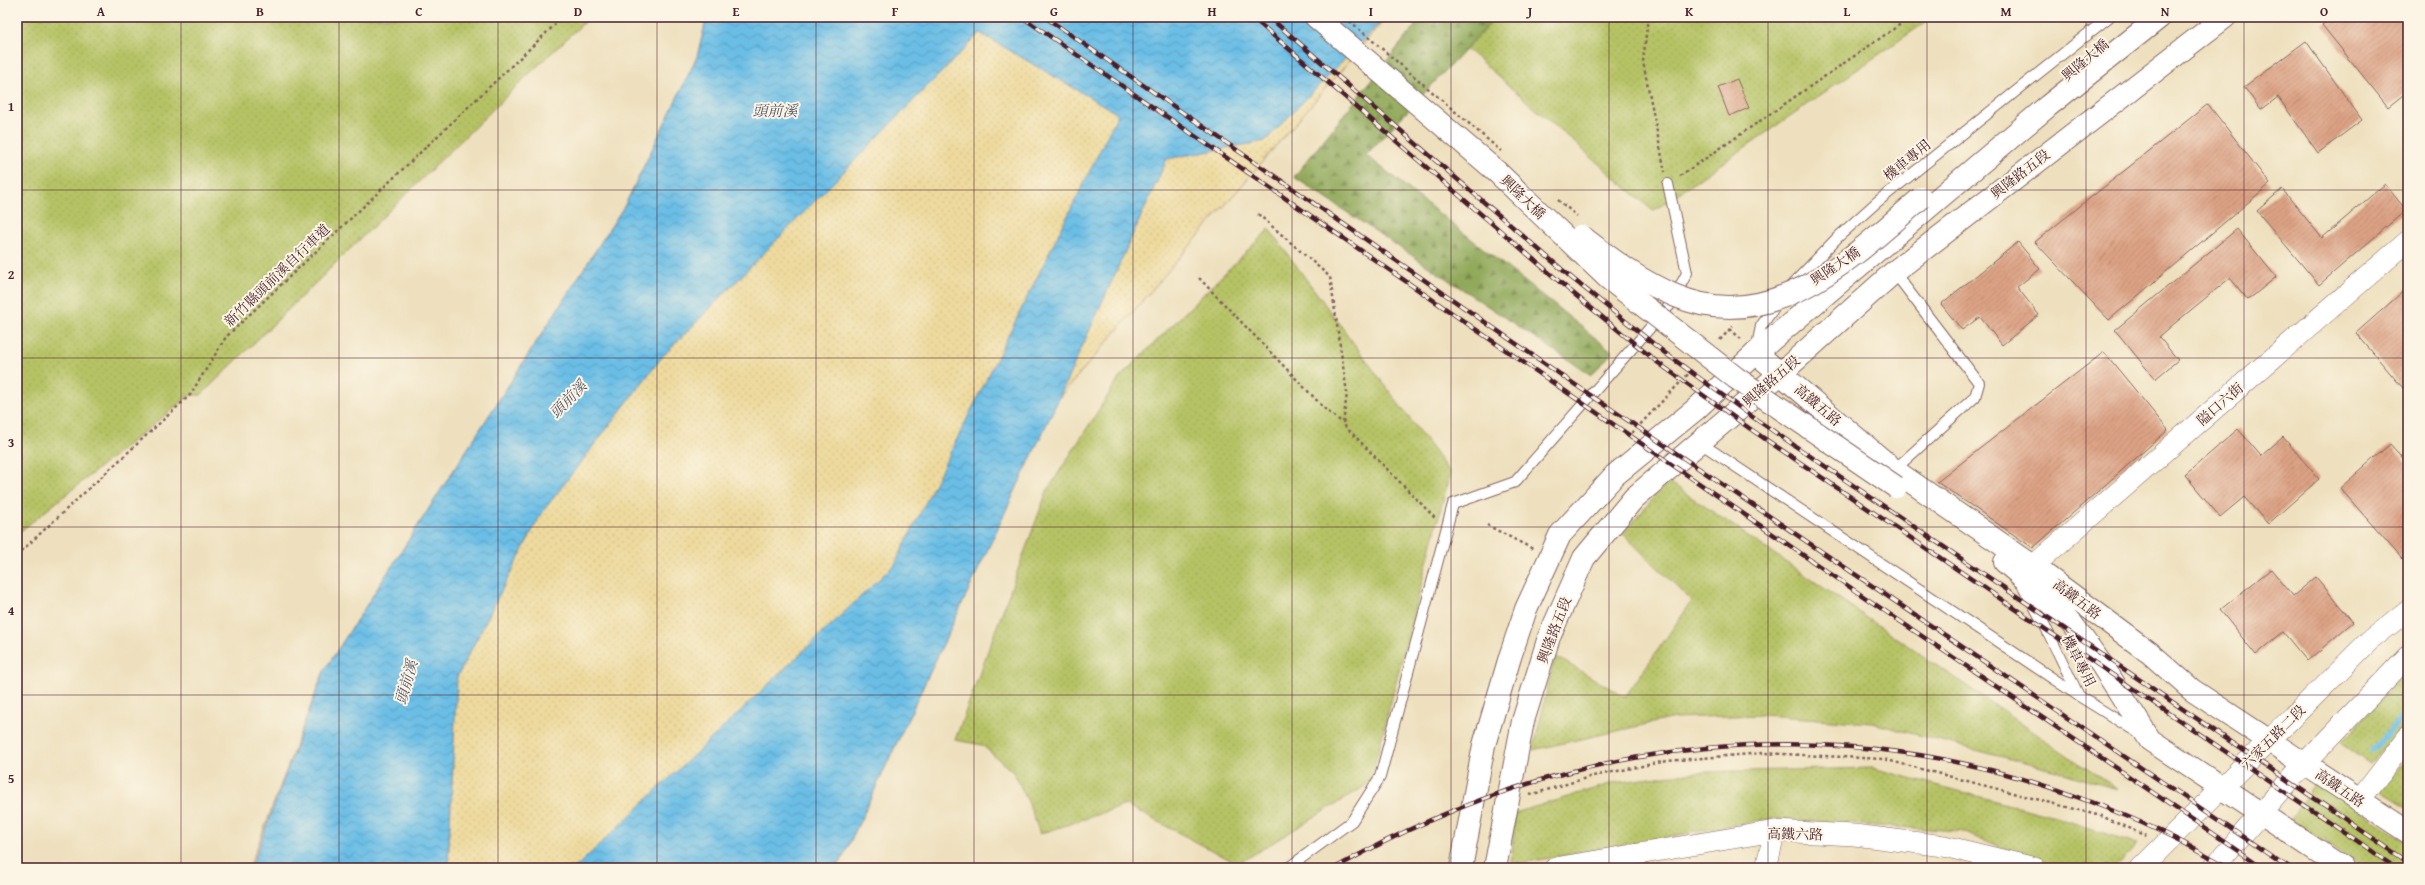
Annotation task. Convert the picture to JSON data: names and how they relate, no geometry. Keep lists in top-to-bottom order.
{
  "streets": {
    "street": [
      "興隆大橋",
      "興隆路五段",
      "隘口六街",
      "高鐵五路",
      "六家五路二段",
      "高鐵六路"
    ],
    "lane": ["機車專用"],
    "path": ["新竹縣頭前溪自行車道"]
  },
  "crossings": [
    ["興隆大橋", "機車專用"],
    ["興隆大橋", "高鐵五路"],
    ["機車專用", "高鐵五路"],
    ["興隆路五段", "高鐵五路"],
    ["隘口六街", "高鐵五路"],
    ["高鐵五路", "六家五路二段"]
  ],
  "water": ["頭前溪"],
  "grid": {
    "columns": [
      "A",
      "B",
      "C",
      "D",
      "E",
      "F",
      "G",
      "H",
      "I",
      "J",
      "K",
      "L",
      "M",
      "N",
      "O"
    ],
    "rows": [
      "1",
      "2",
      "3",
      "4",
      "5"
    ]
  }
}
